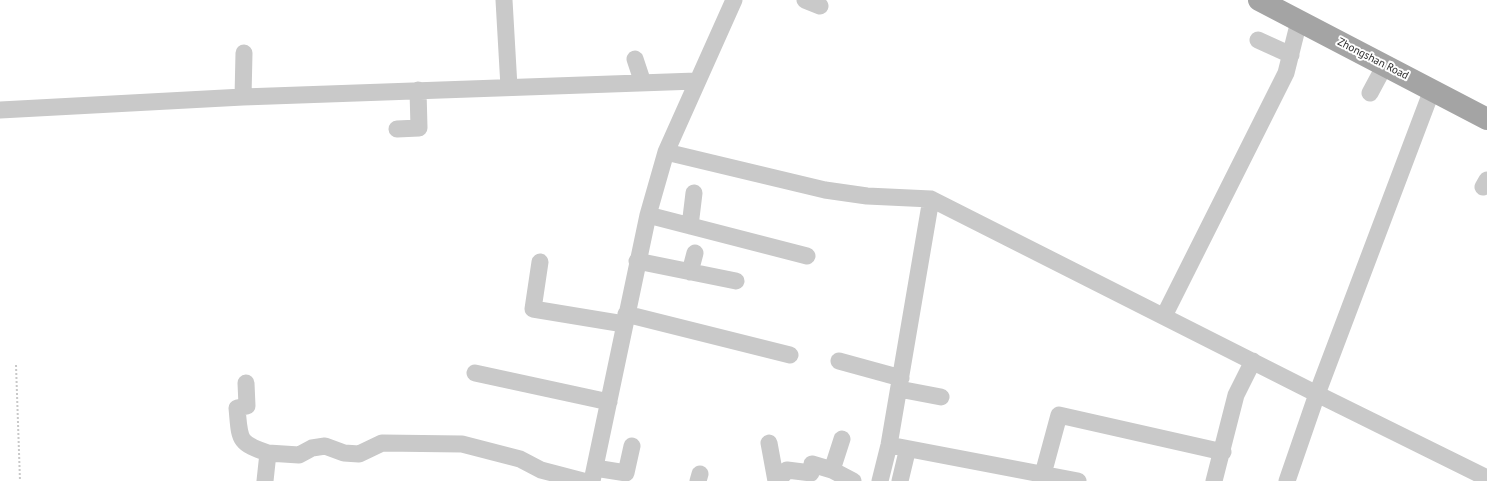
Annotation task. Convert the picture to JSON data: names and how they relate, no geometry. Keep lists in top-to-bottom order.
{
  "streets": {
    "main road": ["Zhongshan Road"]
  }
}
